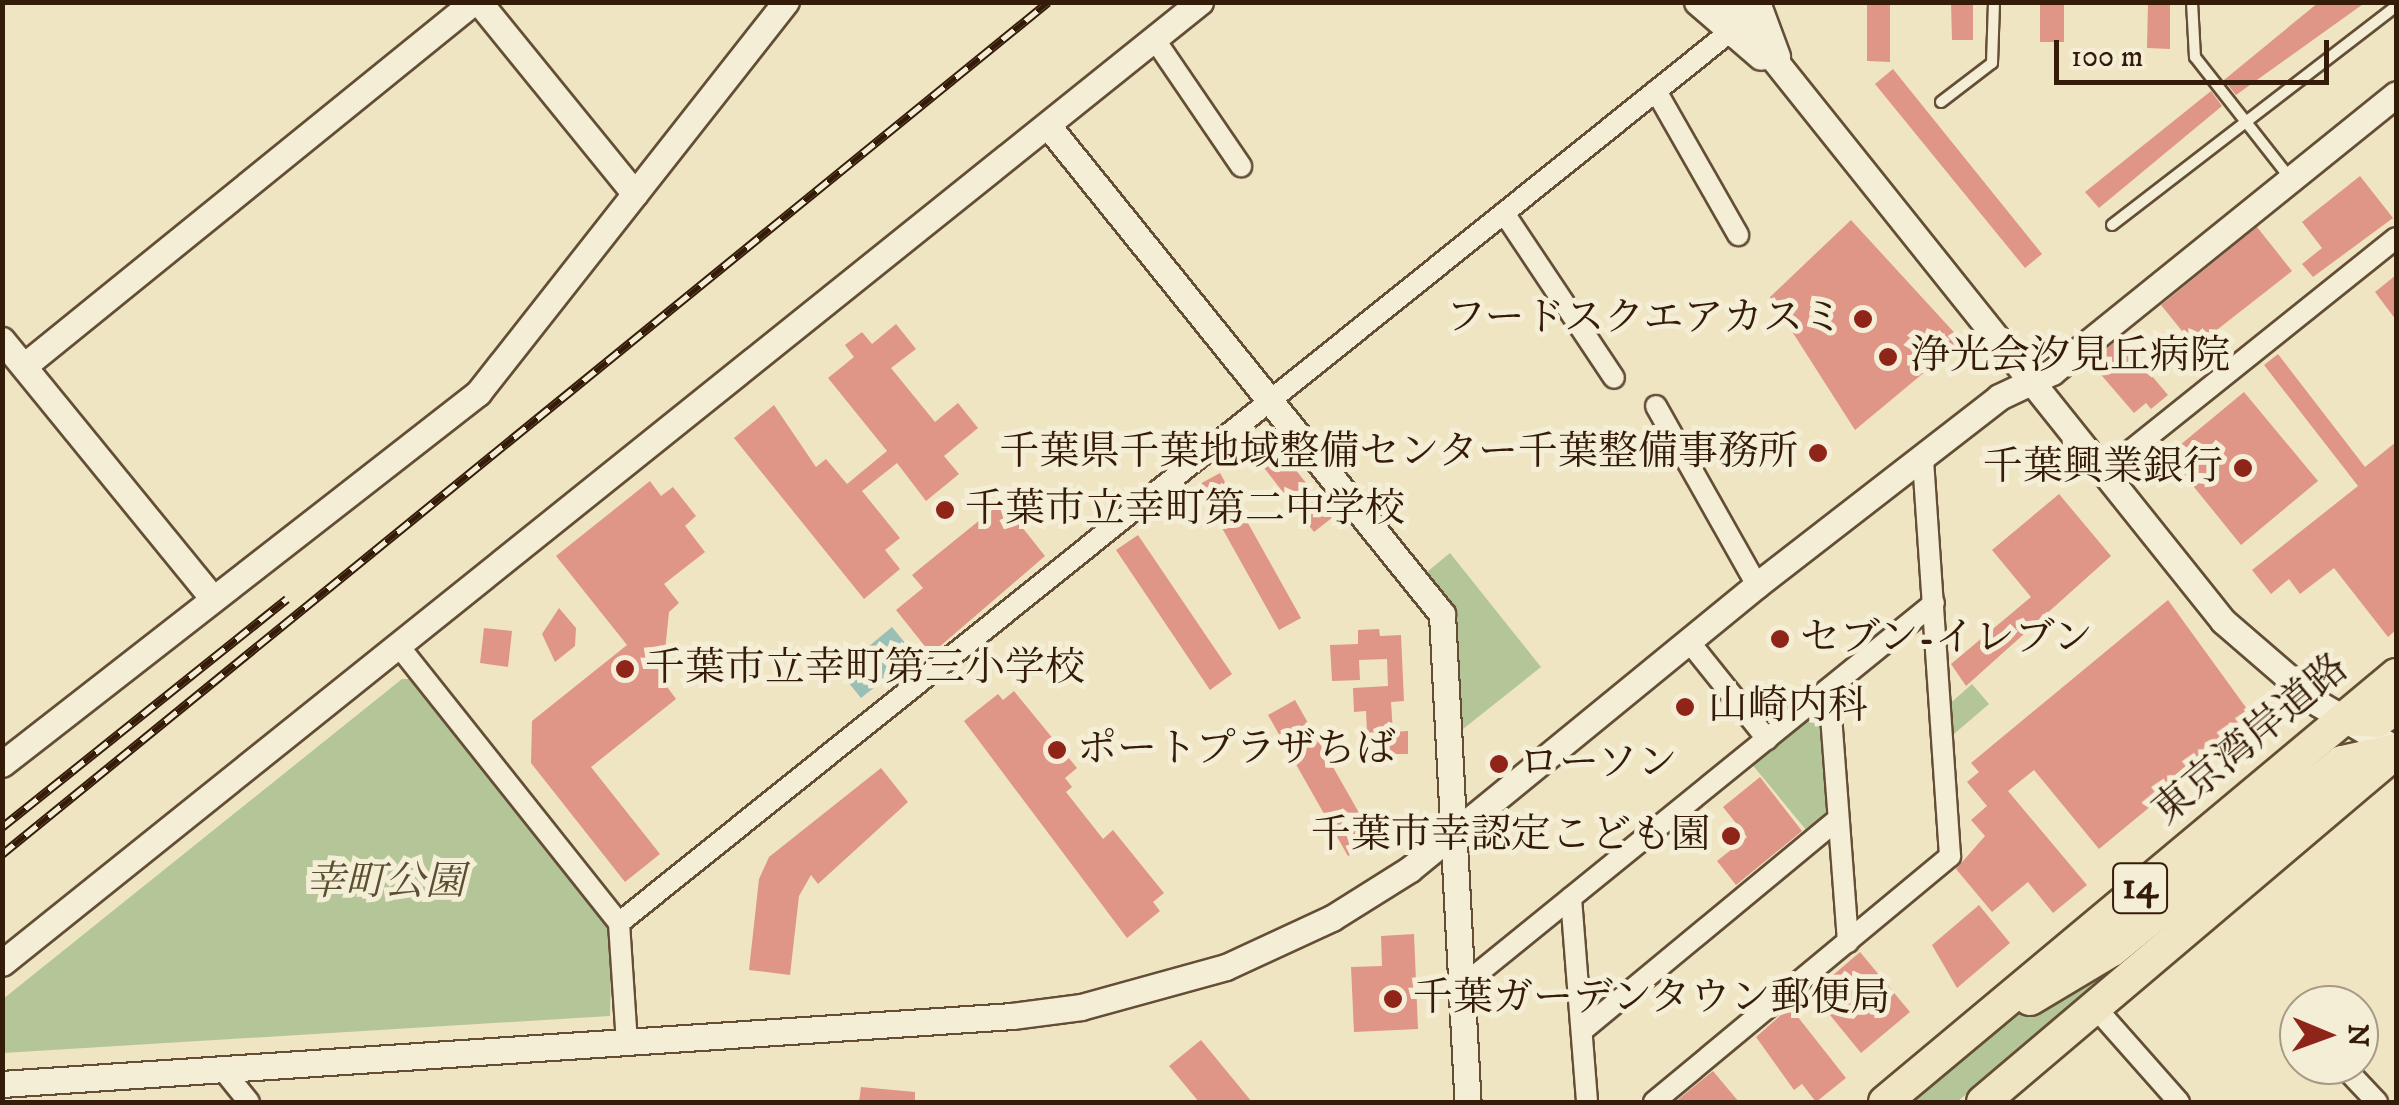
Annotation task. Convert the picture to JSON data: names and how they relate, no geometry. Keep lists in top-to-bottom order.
{
  "streets": {
    "highway": ["東京湾岸道路", "14"]
  },
  "parks": ["幸町公園"],
  "places": [
    "フードスクエアカスミ",
    "浄光会汐見丘病院",
    "千葉県千葉地域整備センター千葉整備事務所",
    "千葉興業銀行",
    "千葉市立幸町第二中学校",
    "セブン-イレブン",
    "千葉市立幸町第三小学校",
    "山崎内科",
    "ポートプラザちば",
    "ローソン",
    "千葉市幸認定こども園",
    "千葉ガーデンタウン郵便局"
  ],
  "scale_bar": "100 m",
  "north": "right"
}
